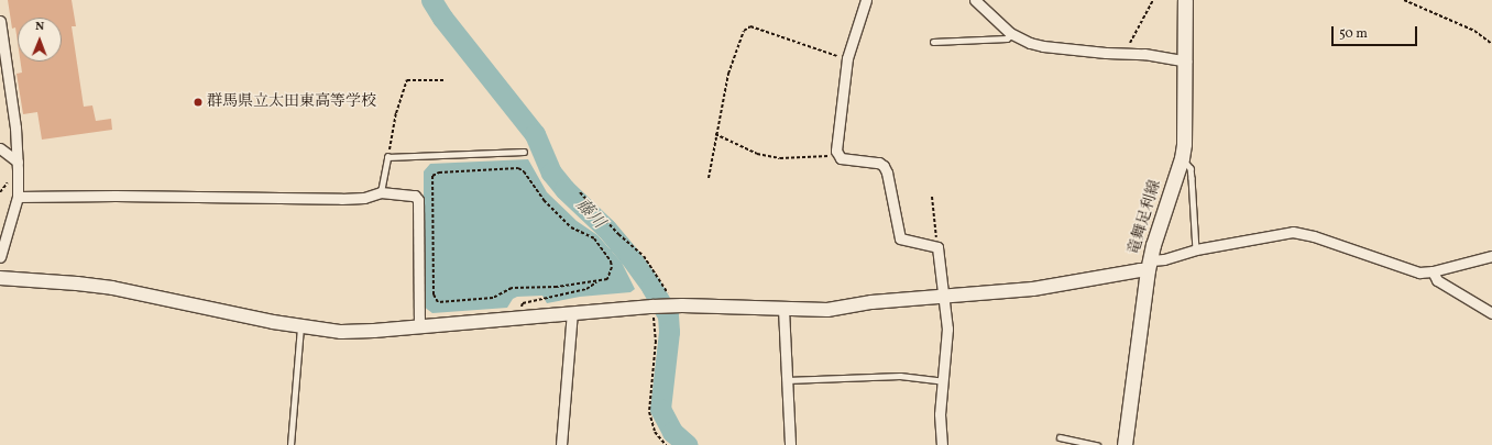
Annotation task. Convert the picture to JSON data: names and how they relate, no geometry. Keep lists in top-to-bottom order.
{
  "streets": {
    "main road": ["竜舞足利線"]
  },
  "water": ["藤川"],
  "places": ["群馬県立太田東高等学校"],
  "scale_bar": "50 m",
  "north": "top"
}
